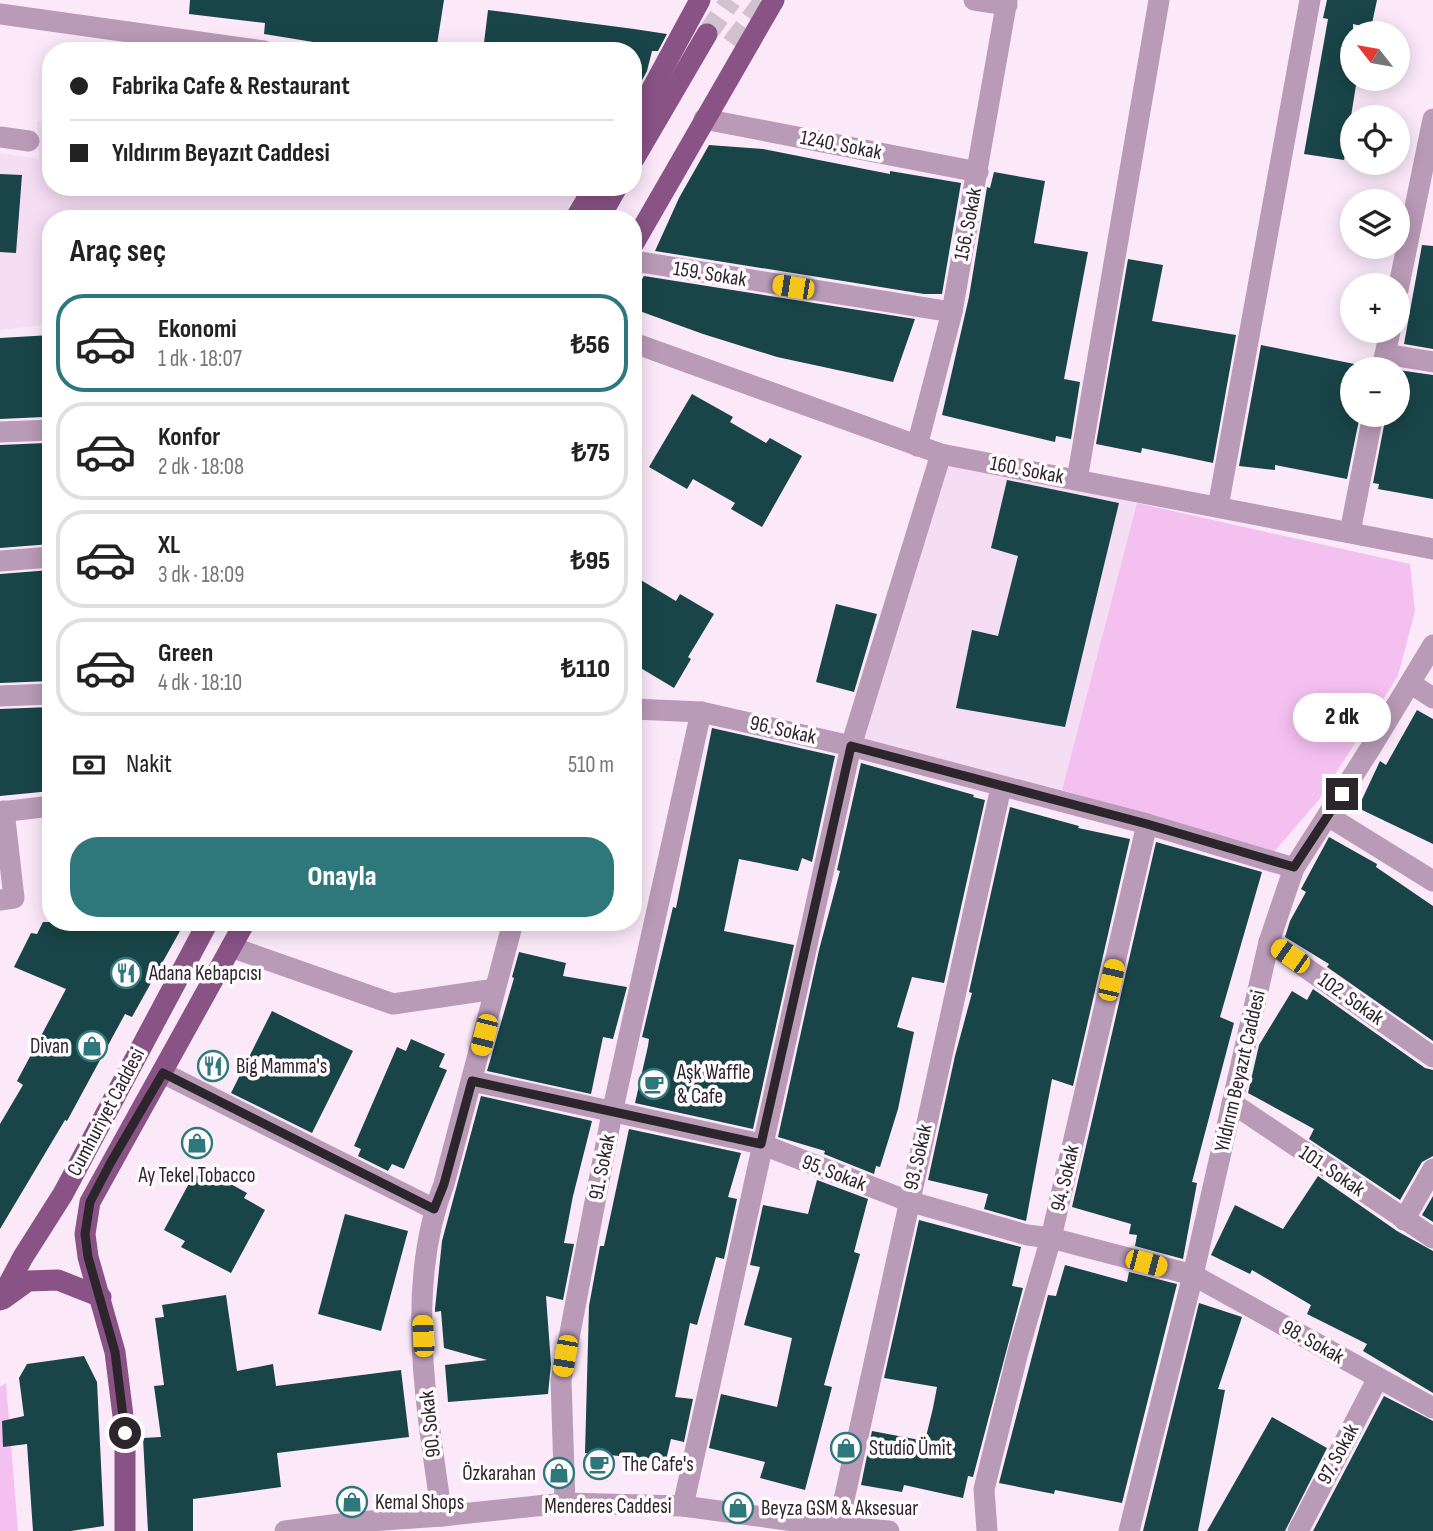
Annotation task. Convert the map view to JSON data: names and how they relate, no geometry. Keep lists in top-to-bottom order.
{
  "streets": {
    "main road": ["Cumhuriyet Caddesi"],
    "street": [
      "1240. Sokak",
      "156. Sokak",
      "159. Sokak",
      "160. Sokak",
      "96. Sokak",
      "102. Sokak",
      "Yıldırım Beyazıt Caddesi",
      "93. Sokak",
      "91. Sokak",
      "101. Sokak",
      "95. Sokak",
      "94. Sokak",
      "98. Sokak",
      "90. Sokak",
      "97. Sokak",
      "Menderes Caddesi"
    ]
  },
  "crossings": [
    ["1240. Sokak", "156. Sokak"],
    ["156. Sokak", "159. Sokak"],
    ["156. Sokak", "160. Sokak"],
    ["96. Sokak", "Yıldırım Beyazıt Caddesi"],
    ["96. Sokak", "93. Sokak"],
    ["96. Sokak", "91. Sokak"],
    ["96. Sokak", "94. Sokak"],
    ["102. Sokak", "Yıldırım Beyazıt Caddesi"],
    ["Yıldırım Beyazıt Caddesi", "101. Sokak"],
    ["Yıldırım Beyazıt Caddesi", "95. Sokak"],
    ["Yıldırım Beyazıt Caddesi", "98. Sokak"],
    ["93. Sokak", "95. Sokak"],
    ["93. Sokak", "Menderes Caddesi"],
    ["91. Sokak", "95. Sokak"],
    ["91. Sokak", "Menderes Caddesi"],
    ["95. Sokak", "94. Sokak"],
    ["95. Sokak", "98. Sokak"],
    ["95. Sokak", "90. Sokak"],
    ["98. Sokak", "97. Sokak"],
    ["90. Sokak", "Menderes Caddesi"]
  ],
  "places": {
    "restaurant": ["Adana Kebapcısı", "Big Mamma's"],
    "shop": [
      "Divan",
      "Ay Tekel Tobacco",
      "Studio Ümit",
      "Özkarahan",
      "Kemal Shops",
      "Beyza GSM & Aksesuar"
    ],
    "cafe": ["Aşk Waffle & Cafe", "The Cafe's"]
  },
  "north": "top left",
  "page": {
    "map_buttons": ["+", "−"],
    "banner": ["Fabrika Cafe & Restaurant", "Yıldırım Beyazıt Caddesi"],
    "heading": "Araç seç",
    "list": [
      {
        "name": "Ekonomi",
        "note": "1 dk · 18:07",
        "value": "₺56"
      },
      {
        "name": "Konfor",
        "note": "2 dk · 18:08",
        "value": "₺75"
      },
      {
        "name": "XL",
        "note": "3 dk · 18:09",
        "value": "₺95"
      },
      {
        "name": "Green",
        "note": "4 dk · 18:10",
        "value": "₺110"
      }
    ],
    "bubble": "2 dk",
    "pay": ["Nakit", "510 m"],
    "buttons": "Onayla"
  }
}
